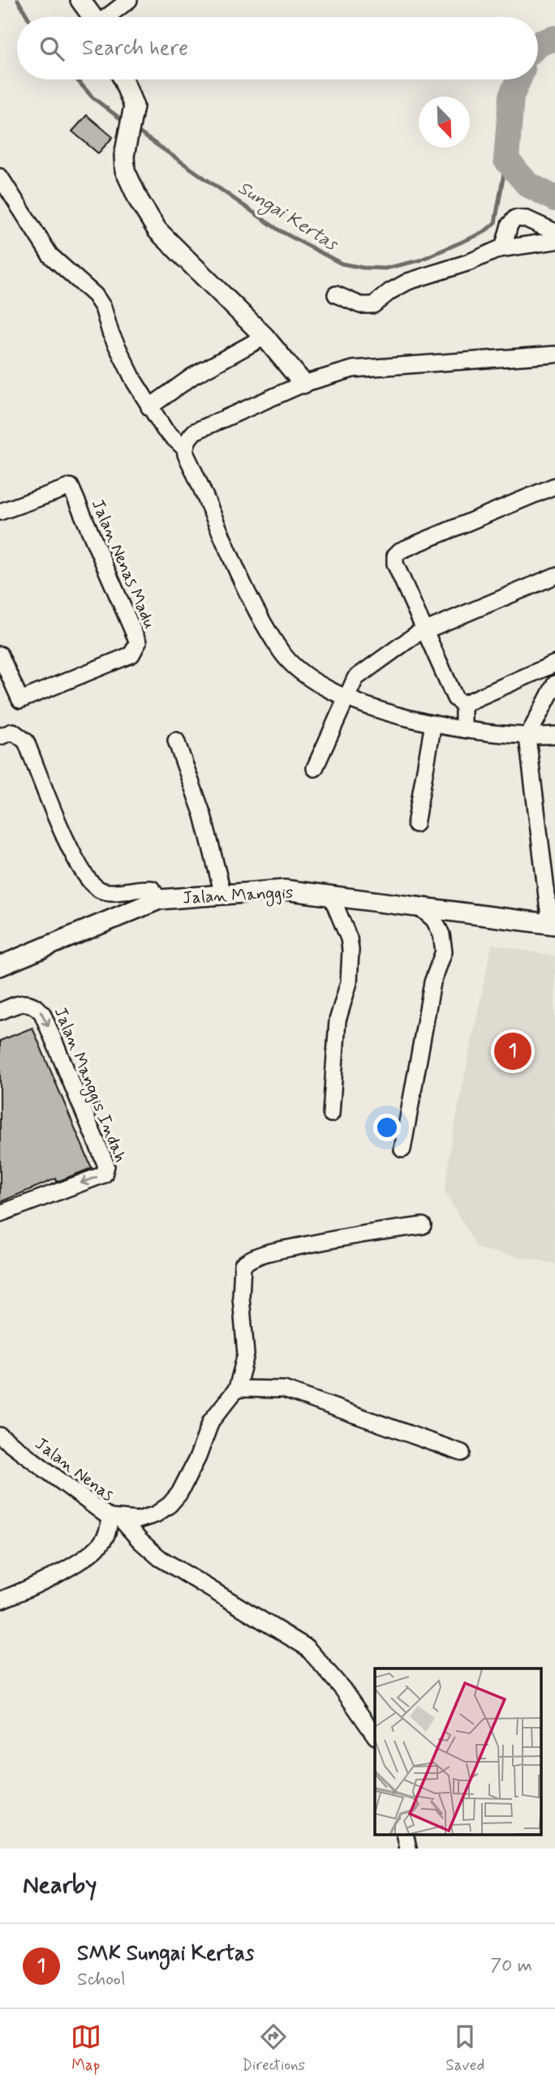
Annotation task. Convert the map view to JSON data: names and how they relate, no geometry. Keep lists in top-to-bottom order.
{
  "streets": {
    "street": [
      "Jalan Nenas Madu",
      "Jalan Manggis",
      "Jalan Manggis Indah",
      "Jalan Nenas"
    ]
  },
  "water": ["Sungai Kertas"],
  "north": "bottom right",
  "page": {
    "search": "Search here",
    "pins": "1",
    "heading": "Nearby",
    "list": [
      {
        "mark": "1",
        "name": "SMK Sungai Kertas",
        "note": "School",
        "value": "70 m"
      }
    ],
    "nav": ["Map", "Directions", "Saved"]
  }
}
